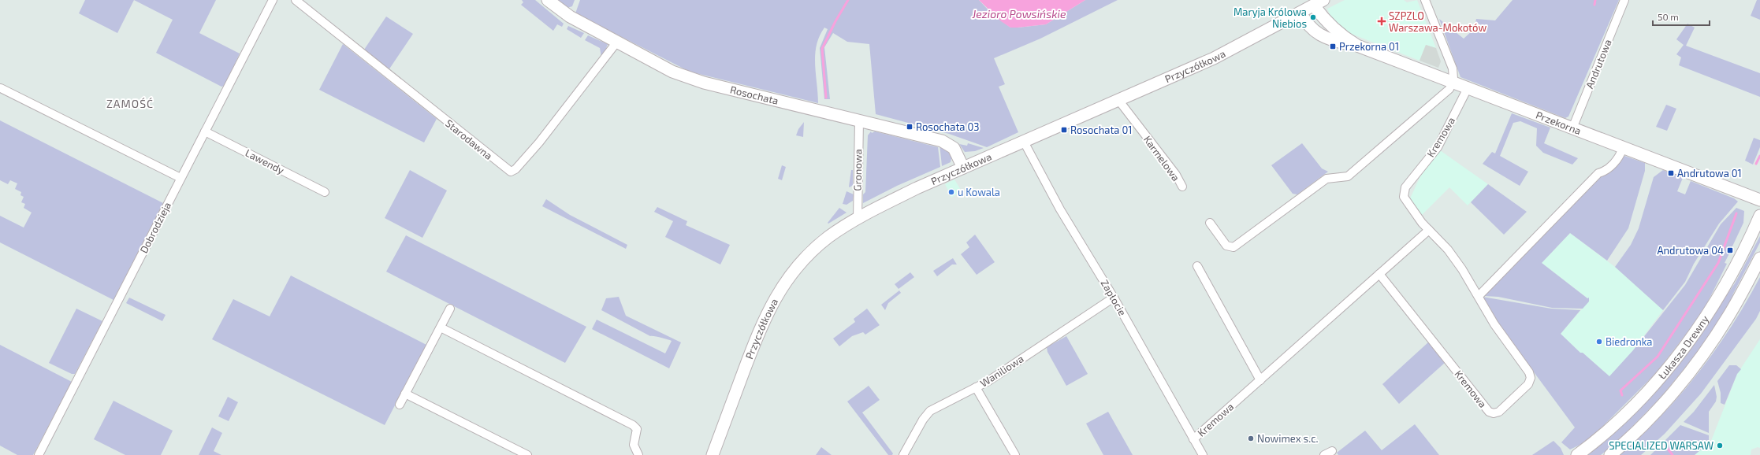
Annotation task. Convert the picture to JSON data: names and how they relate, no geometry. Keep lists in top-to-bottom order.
{
  "streets": {
    "street": [
      "Andrutowa",
      "Przyczółkowa",
      "Rosochata",
      "Przekorna",
      "Kremowa",
      "Starodawna",
      "Karmelowa",
      "Lawendy",
      "Gronowa",
      "Dobrodzieja",
      "Zapłocie",
      "Łukasza Drewny",
      "Waniliowa"
    ]
  },
  "crossings": [
    ["Andrutowa", "Przekorna"],
    ["Przyczółkowa", "Rosochata"],
    ["Przyczółkowa", "Przekorna"],
    ["Przyczółkowa", "Karmelowa"],
    ["Przyczółkowa", "Gronowa"],
    ["Przyczółkowa", "Zapłocie"],
    ["Rosochata", "Starodawna"],
    ["Rosochata", "Gronowa"],
    ["Przekorna", "Kremowa"],
    ["Kremowa", "Zapłocie"],
    ["Lawendy", "Dobrodzieja"],
    ["Zapłocie", "Waniliowa"]
  ],
  "districts": ["ZAMOŚĆ"],
  "water": ["Jezioro Powsińskie"],
  "places": {
    "other": [
      "Maryja Królowa Niebios",
      "u Kowala",
      "Biedronka",
      "Nowimex s.c.",
      "SPECIALIZED WARSAW"
    ],
    "health": ["SZPZLO Warszawa-Mokotów"],
    "transit": [
      "Przekorna 01",
      "Rosochata 03",
      "Rosochata 01",
      "Andrutowa 01",
      "Andrutowa 04"
    ]
  },
  "scale_bar": "50 m"
}
